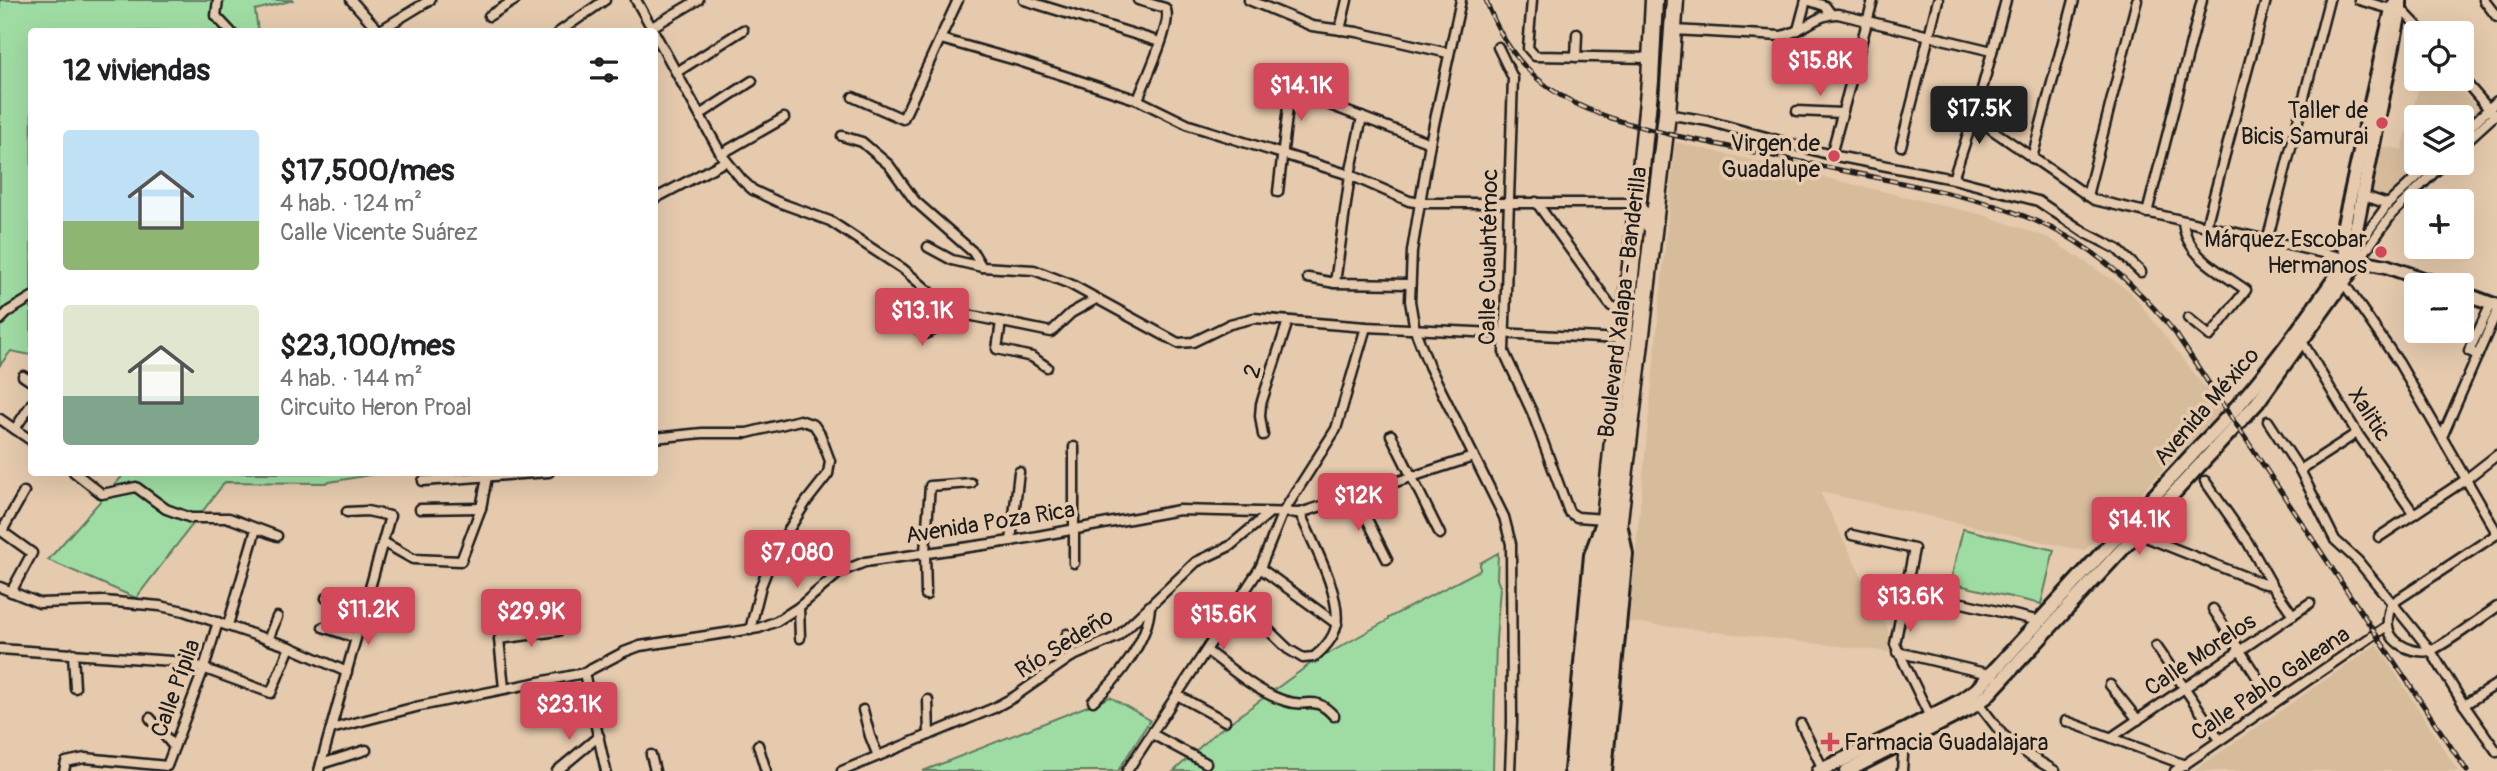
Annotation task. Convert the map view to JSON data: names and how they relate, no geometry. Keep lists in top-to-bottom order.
{
  "streets": {
    "highway": ["Boulevard Xalapa - Banderilla"],
    "main road": ["Avenida México"],
    "street": [
      "Calle Cuauhtémoc",
      "2",
      "Xalitic",
      "Avenida Poza Rica",
      "Río Sedeño",
      "Calle Morelos",
      "Calle Pablo Galeana",
      "Calle Pípila"
    ]
  },
  "crossings": [
    ["Calle Cuauhtémoc", "Boulevard Xalapa - Banderilla"],
    ["Avenida México", "Xalitic"],
    ["Avenida Poza Rica", "Río Sedeño"]
  ],
  "places": {
    "other": ["Taller de Bicis Samurai", "Virgen de Guadalupe", "Márquez Escobar Hermanos"],
    "health": ["Farmacia Guadalajara"]
  },
  "page": {
    "map_buttons": ["+", "−"],
    "heading": "12 viviendas",
    "price": [
      "$15.8K",
      "$14.1K",
      "$17.5K",
      "$13.1K",
      "$12K",
      "$14.1K",
      "$7,080",
      "$13.6K",
      "$11.2K",
      "$29.9K",
      "$15.6K",
      "$23.1K"
    ],
    "list": [
      {
        "name": "$17,500/mes",
        "note": "4 hab. · 124 m² · Calle Vicente Suárez"
      },
      {
        "name": "$23,100/mes",
        "note": "4 hab. · 144 m² · Circuito Heron Proal"
      }
    ]
  }
}
